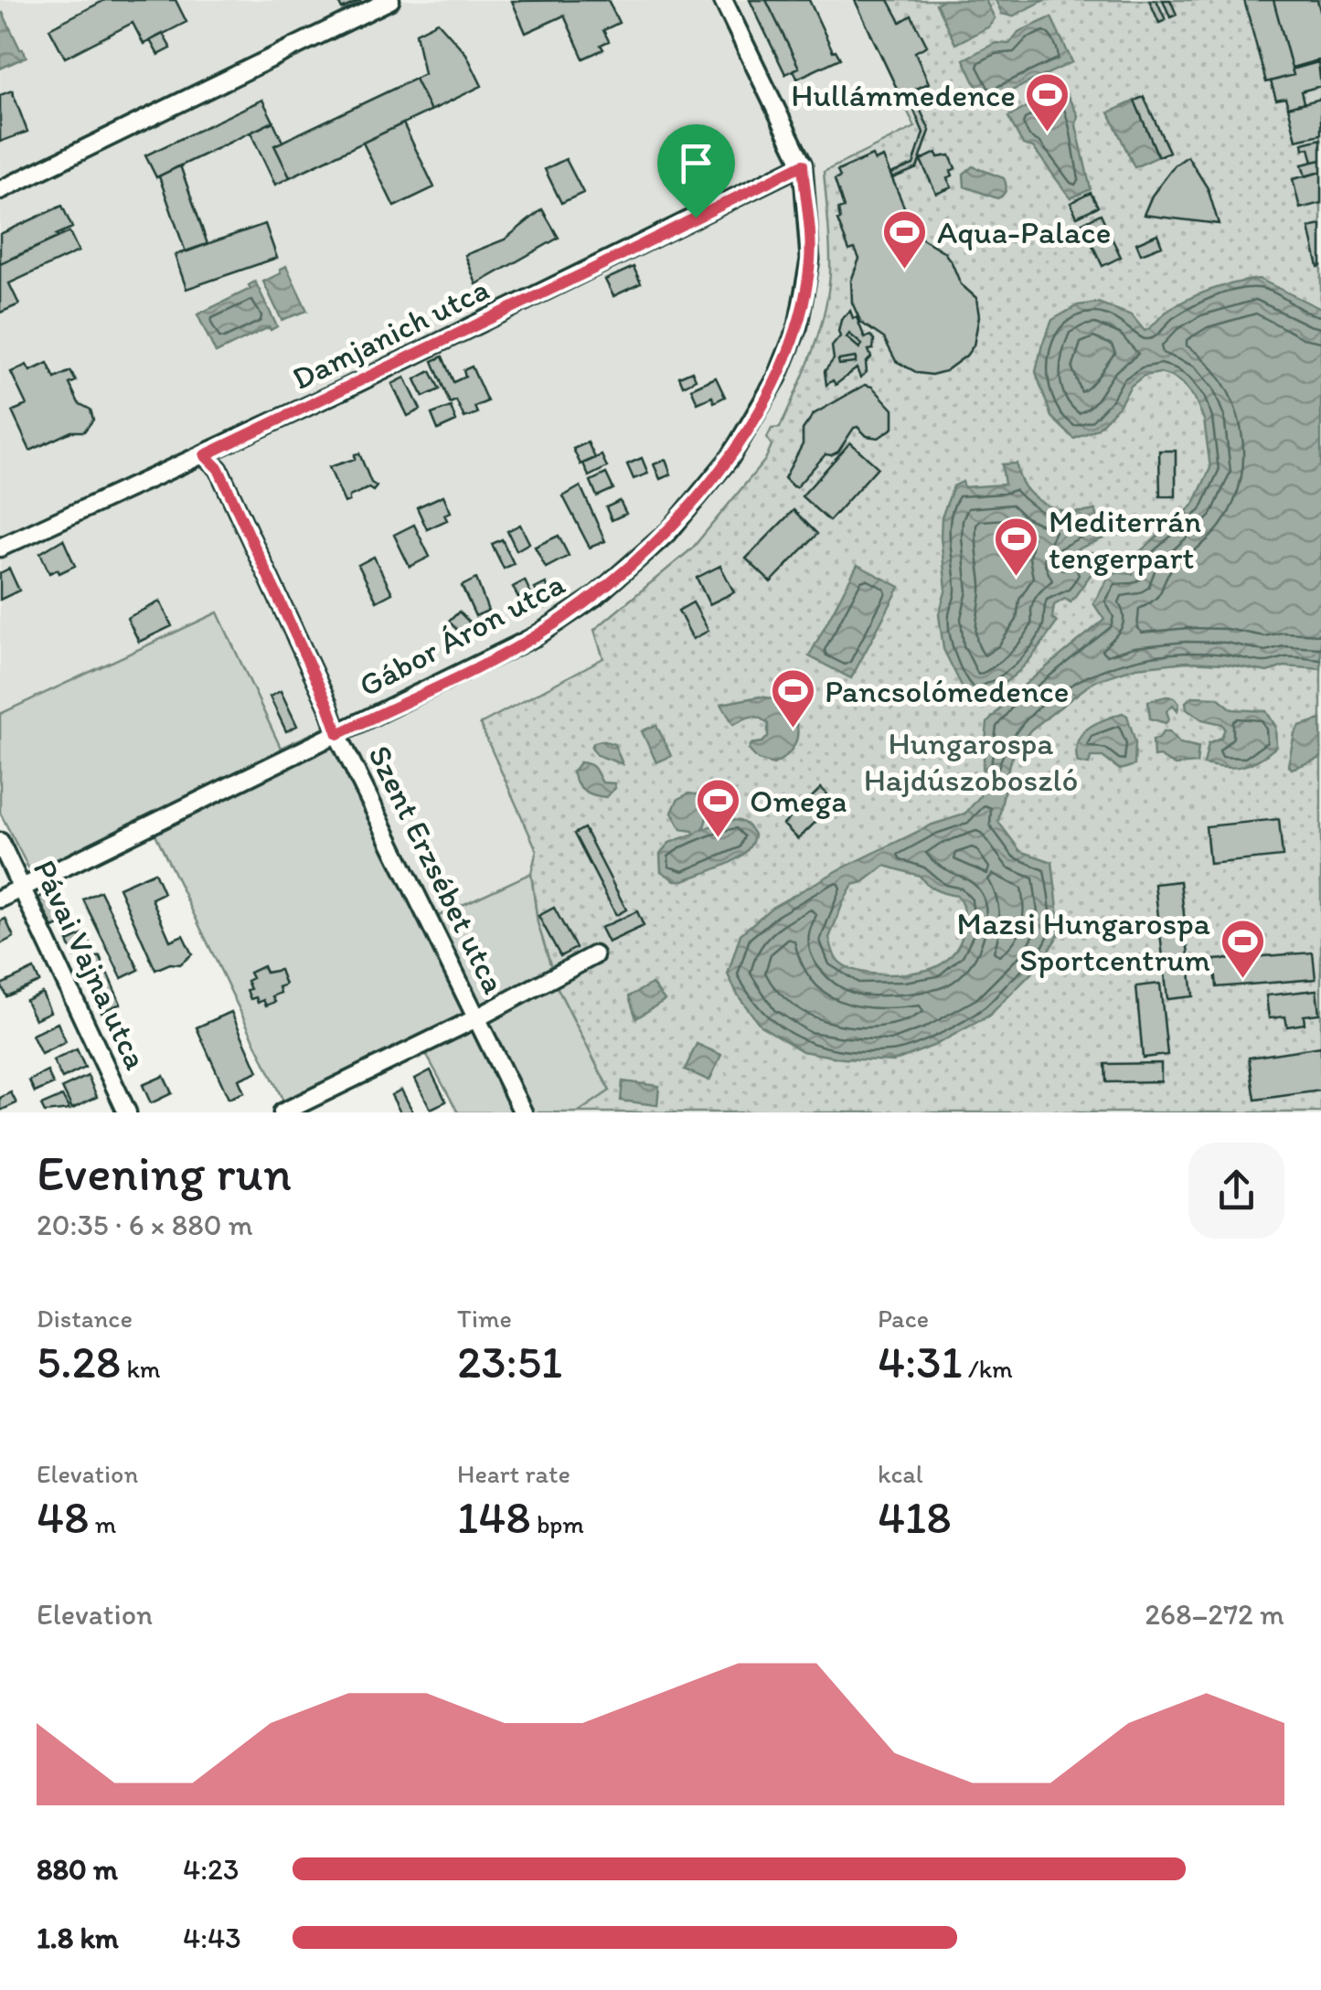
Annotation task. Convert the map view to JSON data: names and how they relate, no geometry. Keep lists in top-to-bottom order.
{
  "streets": {
    "street": [
      "Damjanich utca",
      "Gábor Áron utca",
      "Szent Erzsébet utca",
      "Pávai Vajna utca"
    ]
  },
  "crossings": [
    ["Damjanich utca", "Gábor Áron utca"],
    ["Damjanich utca", "Szent Erzsébet utca"],
    ["Gábor Áron utca", "Szent Erzsébet utca"],
    ["Gábor Áron utca", "Pávai Vajna utca"]
  ],
  "parks": ["Hungarospa Hajdúszoboszló"],
  "places": {
    "sports": [
      "Hullámmedence",
      "Aqua-Palace",
      "Mediterrán tengerpart",
      "Pancsolómedence",
      "Omega",
      "Mazsi Hungarospa Sportcentrum"
    ]
  },
  "page": {
    "heading": ["Evening run", "20:35 · 6 × 880 m"],
    "stats": [
      ["Distance", "5.28 km"],
      ["Time", "23:51"],
      ["Pace", "4:31 /km"],
      ["Elevation", "48 m"],
      ["Heart rate", "148 bpm"],
      ["kcal", "418"]
    ],
    "chart": ["Elevation", "268–272 m"],
    "list": [
      {
        "name": "880 m",
        "note": "4:23"
      },
      {
        "name": "1.8 km",
        "note": "4:43"
      }
    ]
  }
}
